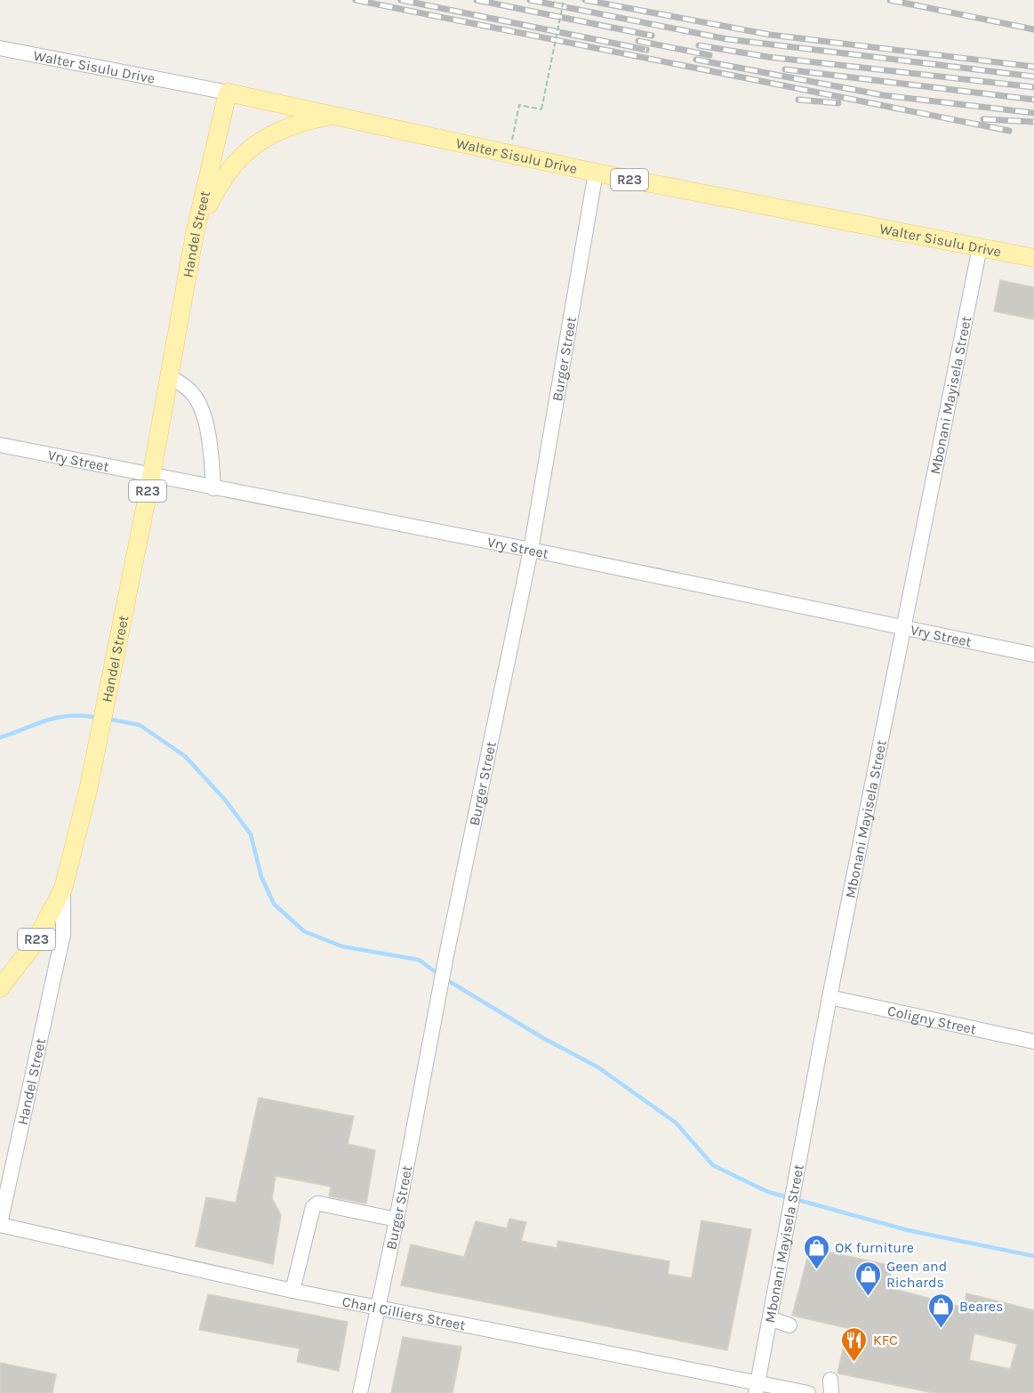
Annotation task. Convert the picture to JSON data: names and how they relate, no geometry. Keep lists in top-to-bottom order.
{
  "streets": {
    "main road": ["Walter Sisulu Drive", "R23", "Handel Street"],
    "street": [
      "Burger Street",
      "Mbonani Mayisela Street",
      "Vry Street",
      "Coligny Street",
      "Charl Cilliers Street"
    ]
  },
  "crossings": [
    ["Walter Sisulu Drive", "Handel Street"],
    ["Walter Sisulu Drive", "Burger Street"],
    ["Walter Sisulu Drive", "Mbonani Mayisela Street"],
    ["R23", "Handel Street"],
    ["Handel Street", "Vry Street"],
    ["Handel Street", "Charl Cilliers Street"],
    ["Burger Street", "Vry Street"],
    ["Burger Street", "Charl Cilliers Street"],
    ["Mbonani Mayisela Street", "Vry Street"],
    ["Mbonani Mayisela Street", "Coligny Street"],
    ["Mbonani Mayisela Street", "Charl Cilliers Street"]
  ],
  "places": {
    "shop": ["OK furniture", "Geen and Richards", "Beares"],
    "restaurant": ["KFC"]
  }
}
